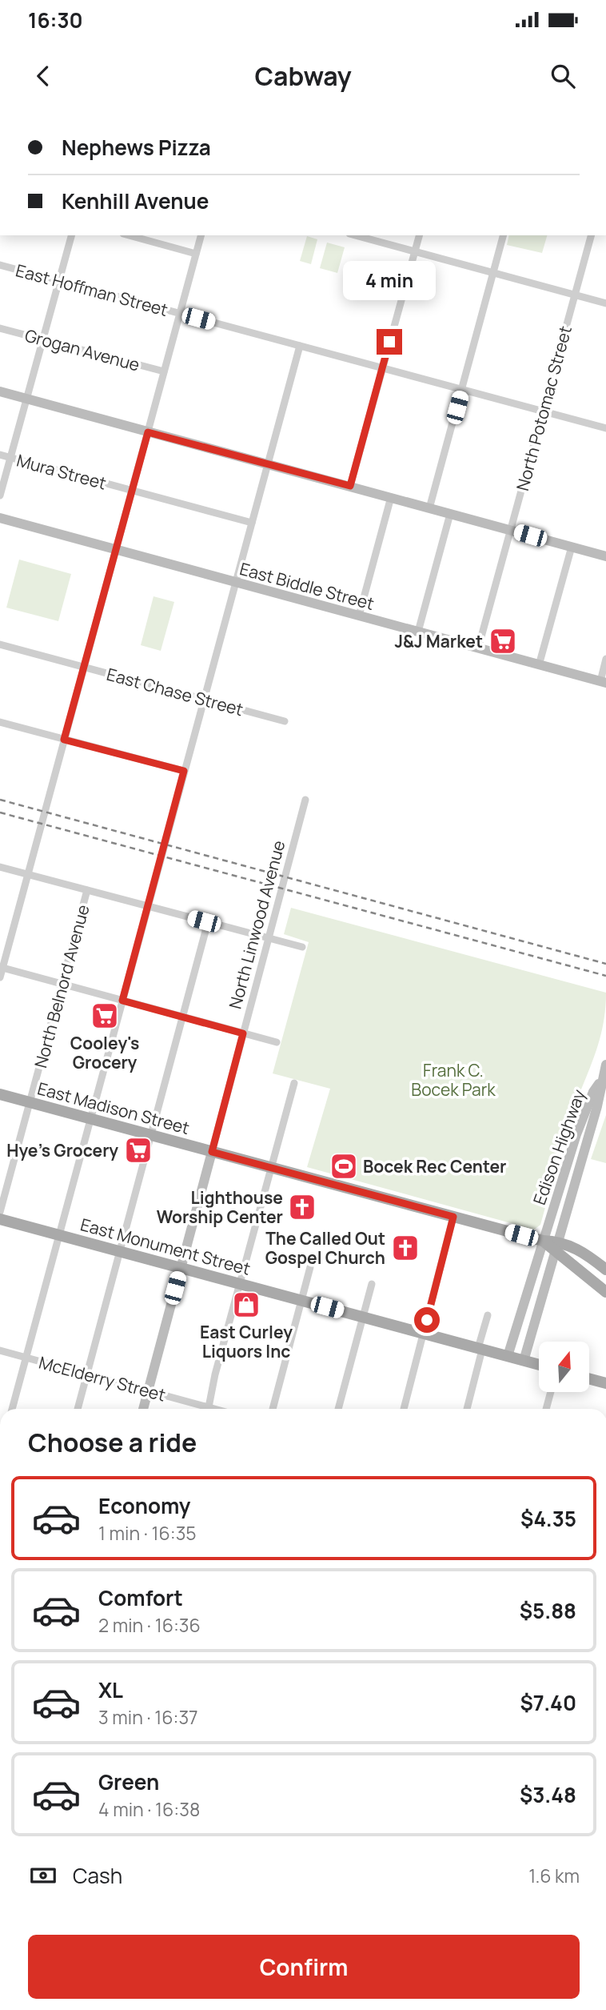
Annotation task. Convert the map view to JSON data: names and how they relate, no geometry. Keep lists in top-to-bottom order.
{
  "streets": {
    "main road": ["East Madison Street", "East Monument Street"],
    "street": [
      "East Hoffman Street",
      "Grogan Avenue",
      "North Potomac Street",
      "Mura Street",
      "East Biddle Street",
      "East Chase Street",
      "North Linwood Avenue",
      "North Belnord Avenue",
      "Edison Highway",
      "McElderry Street"
    ]
  },
  "crossings": [
    ["East Hoffman Street", "North Potomac Street"],
    ["North Potomac Street", "East Biddle Street"],
    ["North Linwood Avenue", "East Madison Street"],
    ["North Linwood Avenue", "East Monument Street"],
    ["North Linwood Avenue", "McElderry Street"],
    ["North Belnord Avenue", "East Madison Street"],
    ["East Madison Street", "Edison Highway"],
    ["Edison Highway", "East Monument Street"]
  ],
  "parks": ["Frank C. Bocek Park"],
  "places": {
    "supermarket": ["J&J Market", "Cooley's Grocery", "Hye's Grocery"],
    "sports": ["Bocek Rec Center"],
    "church": ["Lighthouse Worship Center", "The Called Out Gospel Church"],
    "shop": ["East Curley Liquors Inc"]
  },
  "north": "top",
  "page": {
    "status": "16:30",
    "header": "Cabway",
    "banner": ["Nephews Pizza", "Kenhill Avenue"],
    "bubble": "4 min",
    "heading": "Choose a ride",
    "list": [
      {
        "name": "Economy",
        "note": "1 min · 16:35",
        "value": "$4.35"
      },
      {
        "name": "Comfort",
        "note": "2 min · 16:36",
        "value": "$5.88"
      },
      {
        "name": "XL",
        "note": "3 min · 16:37",
        "value": "$7.40"
      },
      {
        "name": "Green",
        "note": "4 min · 16:38",
        "value": "$3.48"
      }
    ],
    "pay": ["Cash", "1.6 km"],
    "buttons": "Confirm"
  }
}
